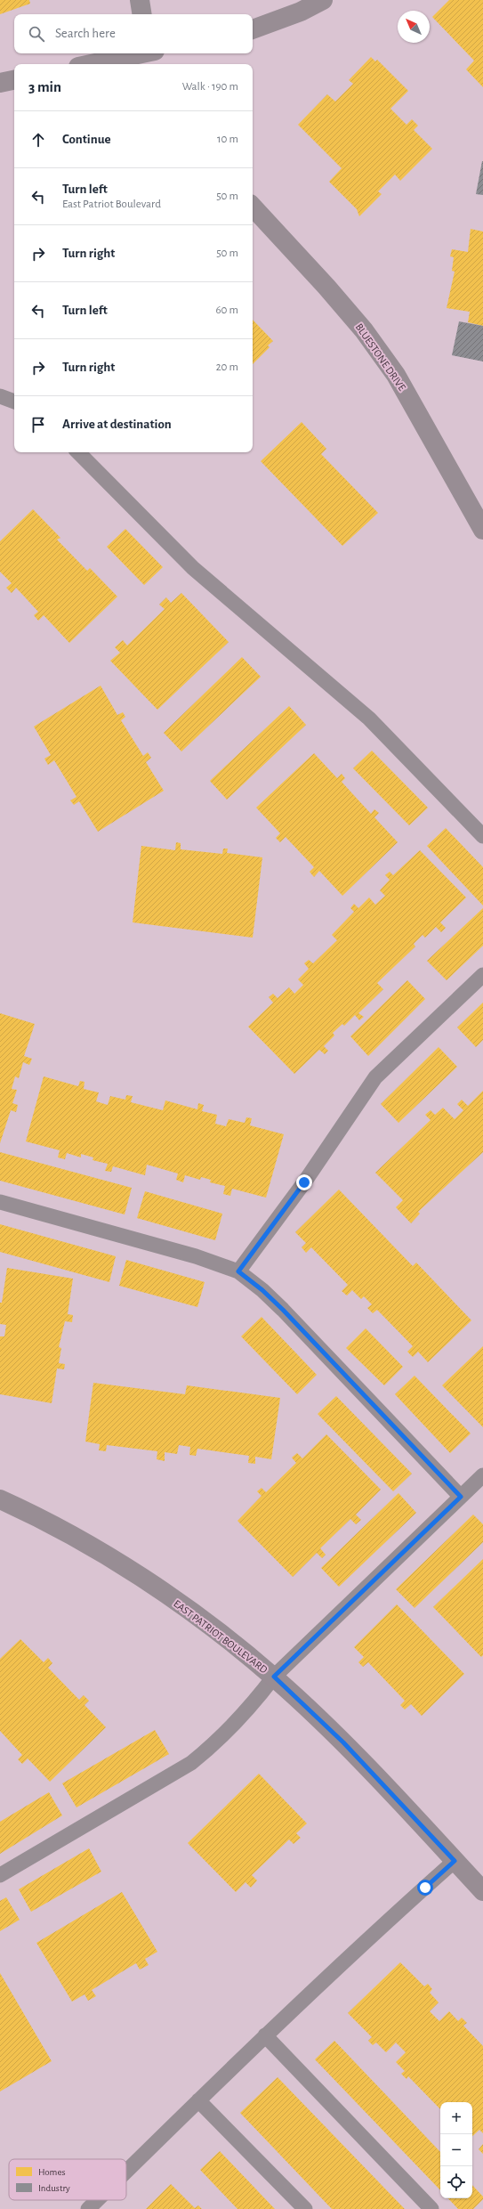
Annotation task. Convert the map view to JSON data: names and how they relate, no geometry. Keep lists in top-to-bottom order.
{
  "streets": {
    "street": ["BLUESTONE DRIVE", "EAST PATRIOT BOULEVARD"]
  },
  "legend": ["Homes", "Industry"],
  "north": "top left",
  "page": {
    "search": "Search here",
    "heading": ["3 min", "Walk · 190 m"],
    "list": [
      ["Continue", "10 m"],
      ["Turn left", "East Patriot Boulevard", "50 m"],
      ["Turn right", "50 m"],
      ["Turn left", "60 m"],
      ["Turn right", "20 m"],
      "Arrive at destination"
    ],
    "map_buttons": ["+", "−"]
  }
}
